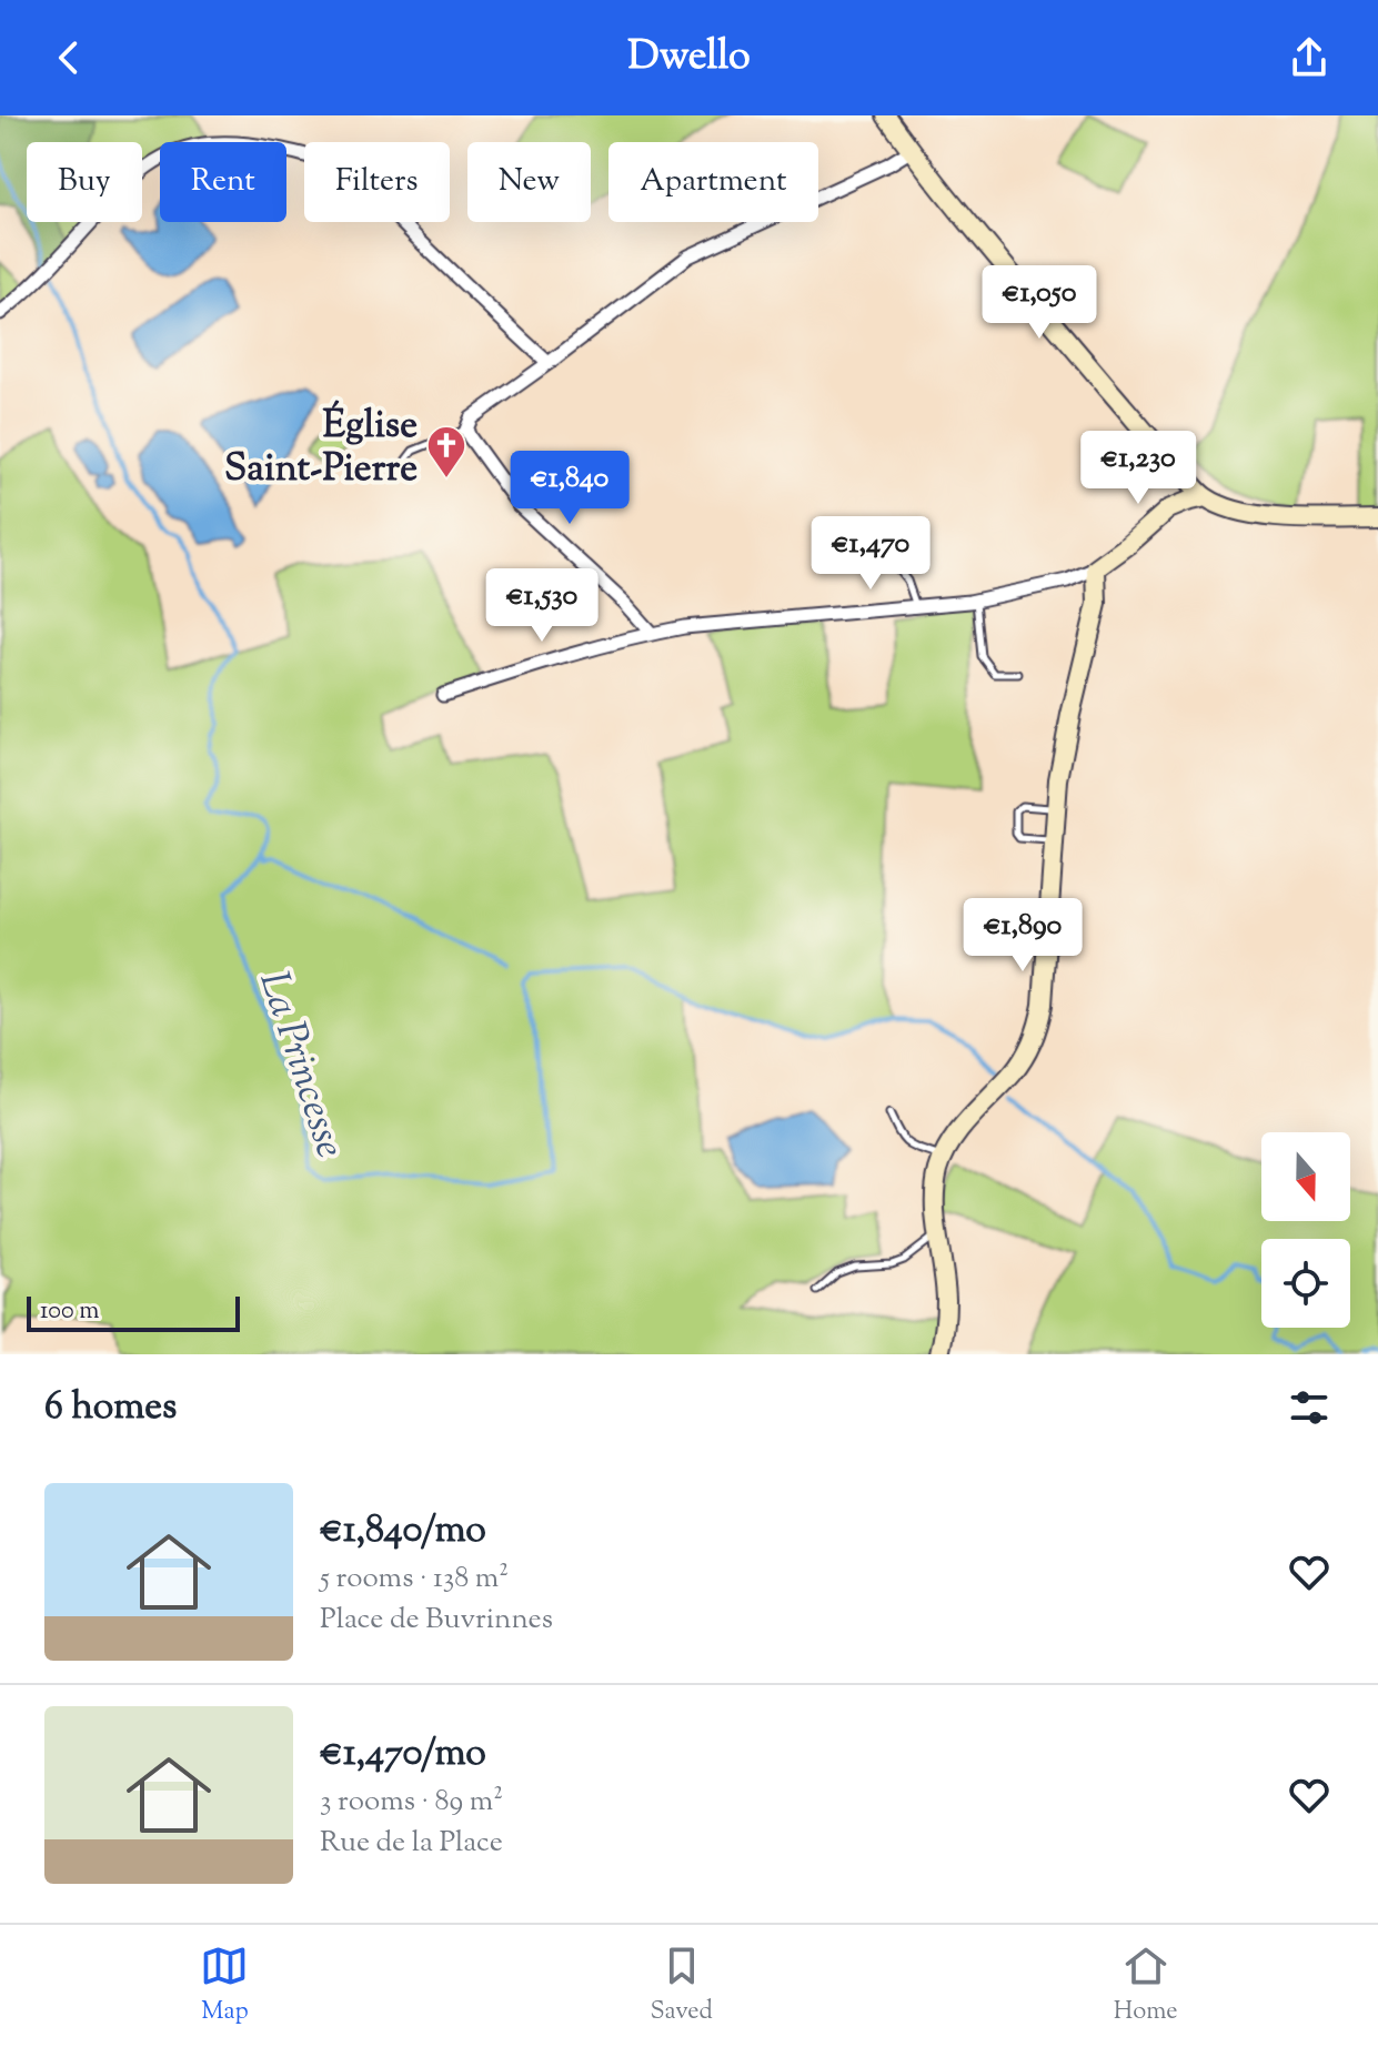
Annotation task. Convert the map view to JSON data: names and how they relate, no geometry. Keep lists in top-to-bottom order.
{
  "water": ["La Princesse"],
  "places": {
    "church": ["Église Saint-Pierre"]
  },
  "scale_bar": "100 m",
  "north": "bottom",
  "page": {
    "header": "Dwello",
    "chip": [
      "Buy",
      "Rent",
      "Filters",
      "New",
      "Apartment"
    ],
    "price": [
      "€1,050",
      "€1,230",
      "€1,840",
      "€1,470",
      "€1,530",
      "€1,890"
    ],
    "scale": "100 m",
    "heading": "6 homes",
    "list": [
      {
        "name": "€1,840/mo",
        "note": "5 rooms · 138 m² · Place de Buvrinnes"
      },
      {
        "name": "€1,470/mo",
        "note": "3 rooms · 89 m² · Rue de la Place"
      }
    ],
    "tabs": ["Map", "Saved", "Home"]
  }
}
